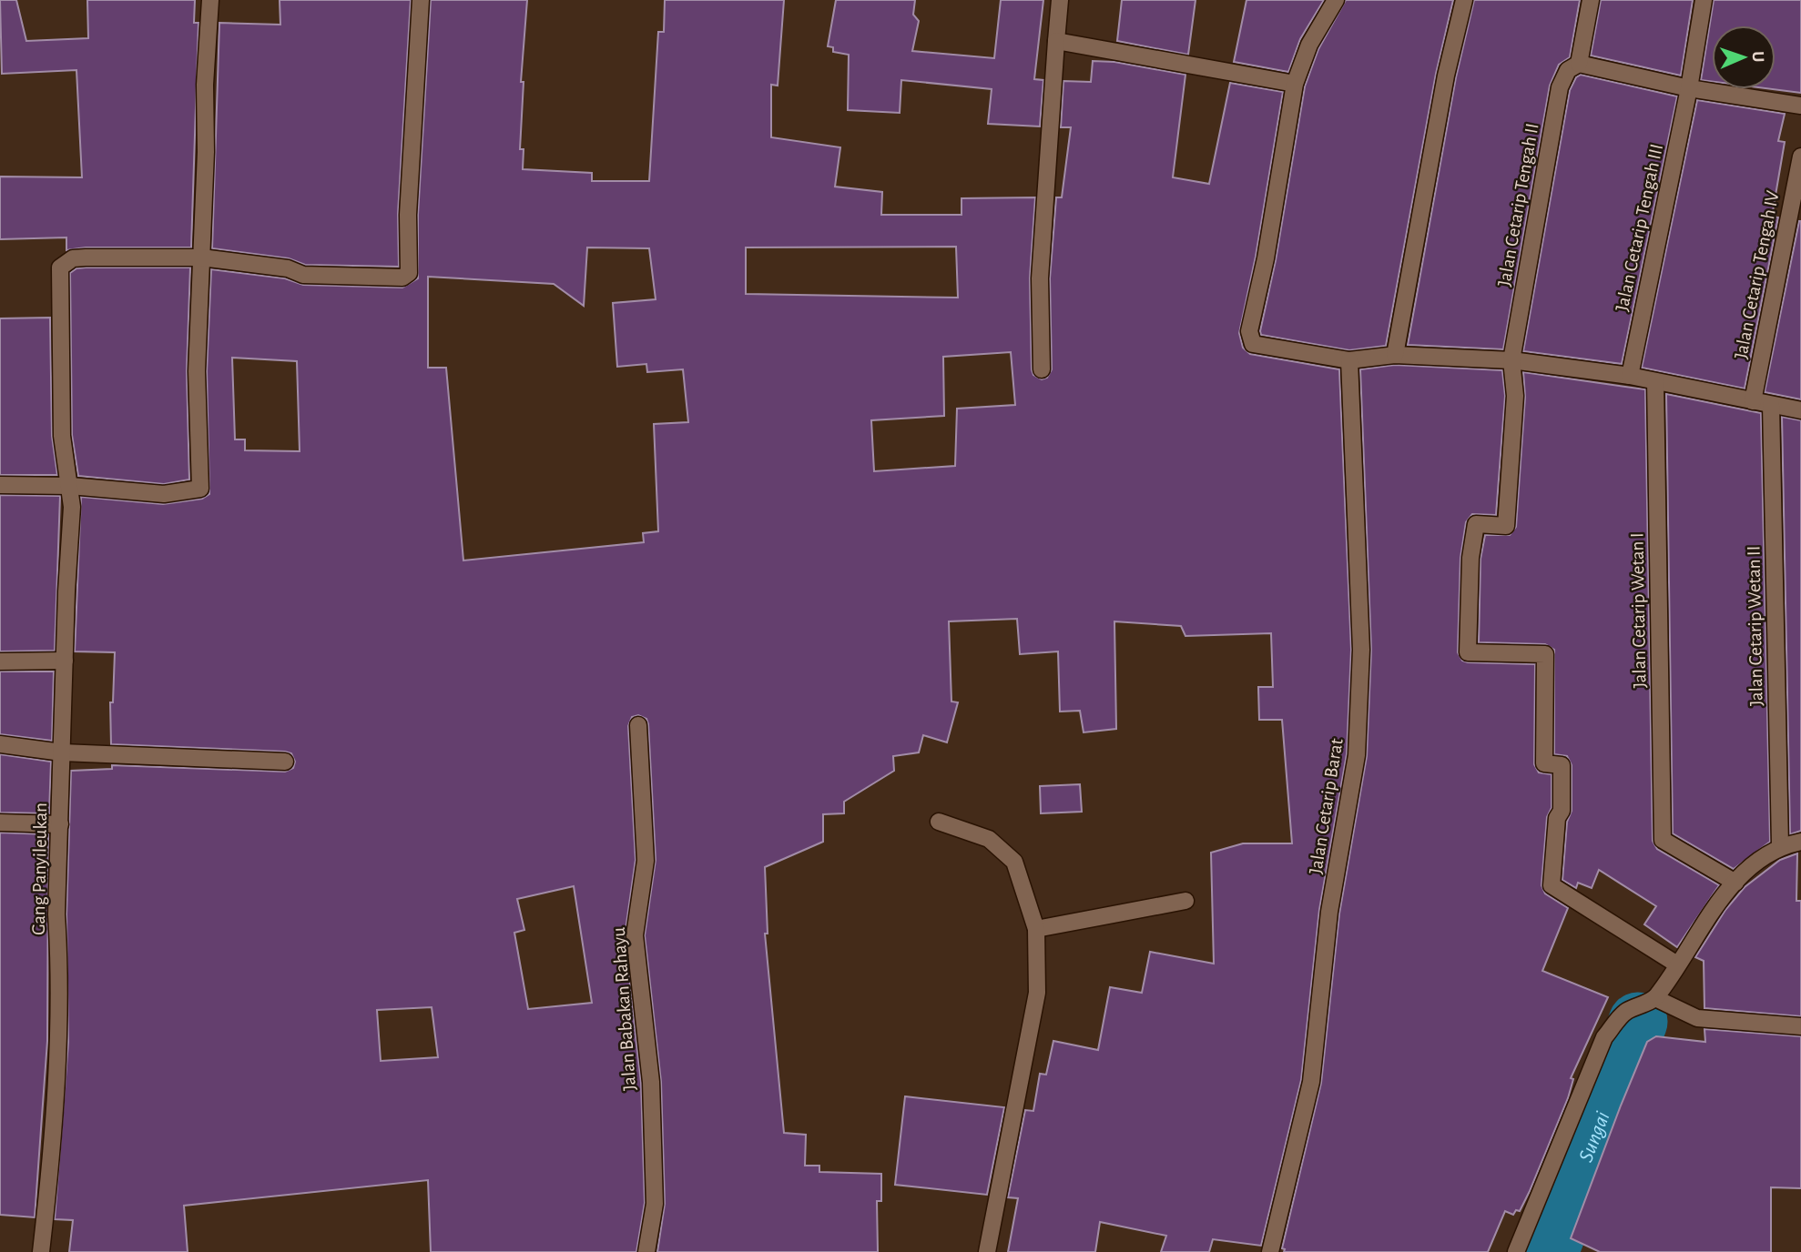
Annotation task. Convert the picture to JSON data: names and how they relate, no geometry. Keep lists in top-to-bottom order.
{
  "streets": {
    "street": [
      "Jalan Cetarip Tengah II",
      "Jalan Cetarip Tengah III",
      "Jalan Cetarip Tengah IV",
      "Jalan Cetarip Wetan I",
      "Jalan Cetarip Wetan II",
      "Jalan Cetarip Barat",
      "Gang Panyileukan",
      "Jalan Babakan Rahayu"
    ]
  },
  "water": ["Sungai"],
  "north": "right"
}
